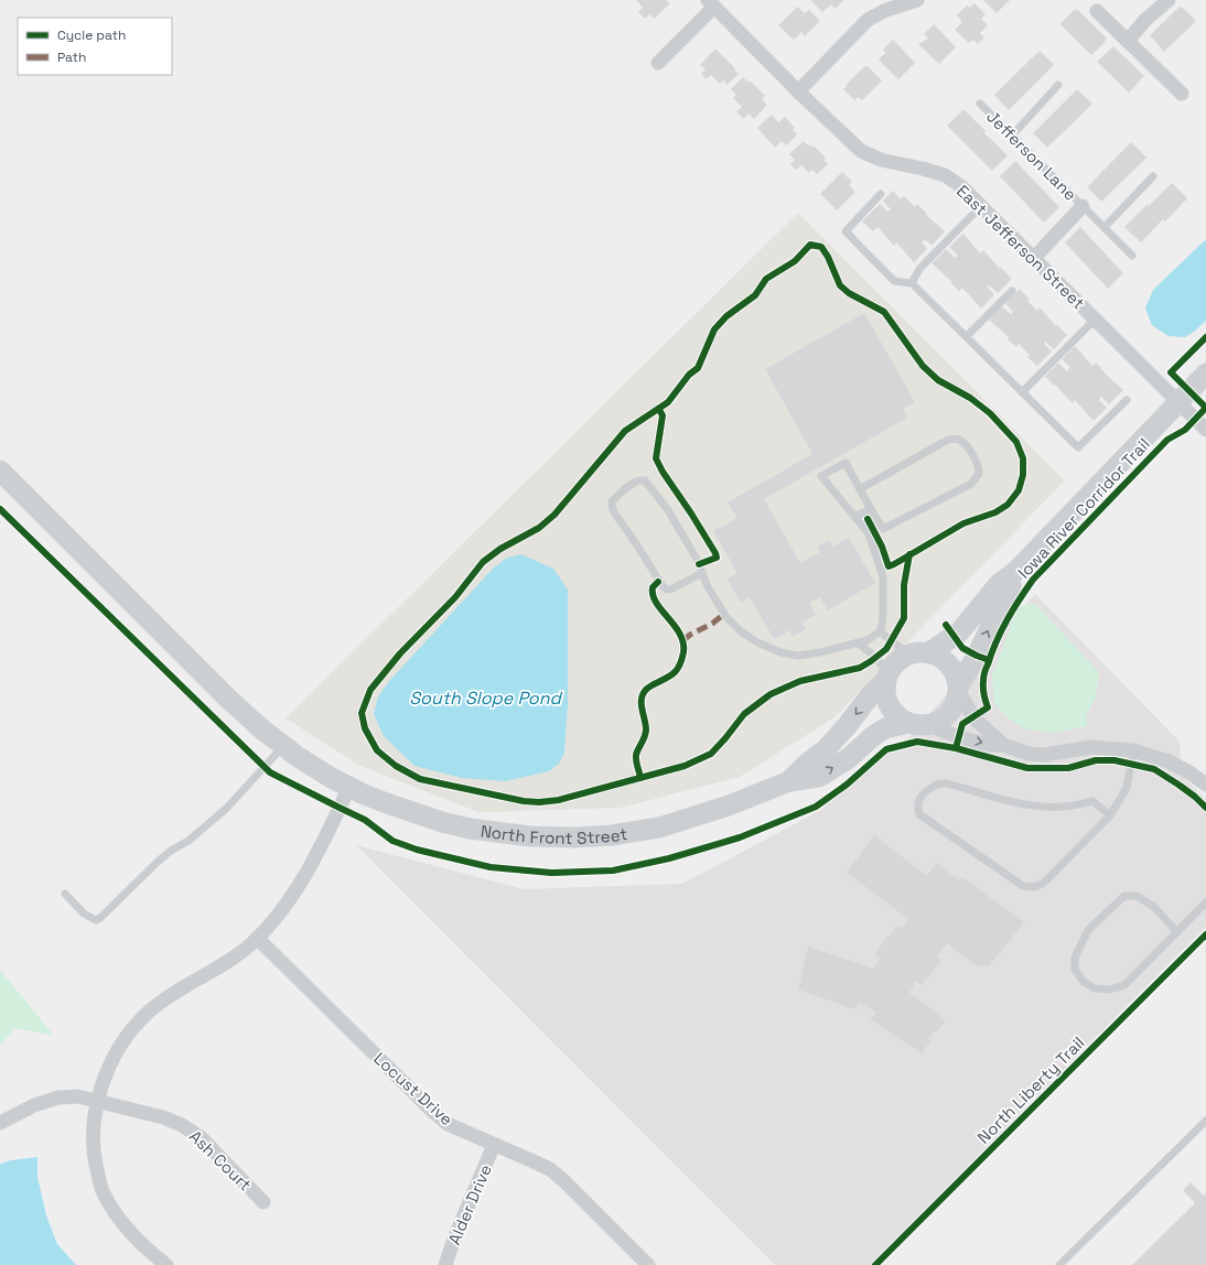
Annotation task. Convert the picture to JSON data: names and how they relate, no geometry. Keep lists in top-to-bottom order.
{
  "streets": {
    "main road": ["North Front Street"],
    "street": [
      "Jefferson Lane",
      "East Jefferson Street",
      "Locust Drive",
      "Ash Court",
      "Alder Drive"
    ],
    "cycle path": ["Iowa River Corridor Trail", "North Liberty Trail"]
  },
  "crossings": [
    ["Jefferson Lane", "East Jefferson Street"],
    ["Locust Drive", "Alder Drive"]
  ],
  "water": ["South Slope Pond"],
  "legend": ["Cycle path", "Path"]
}
